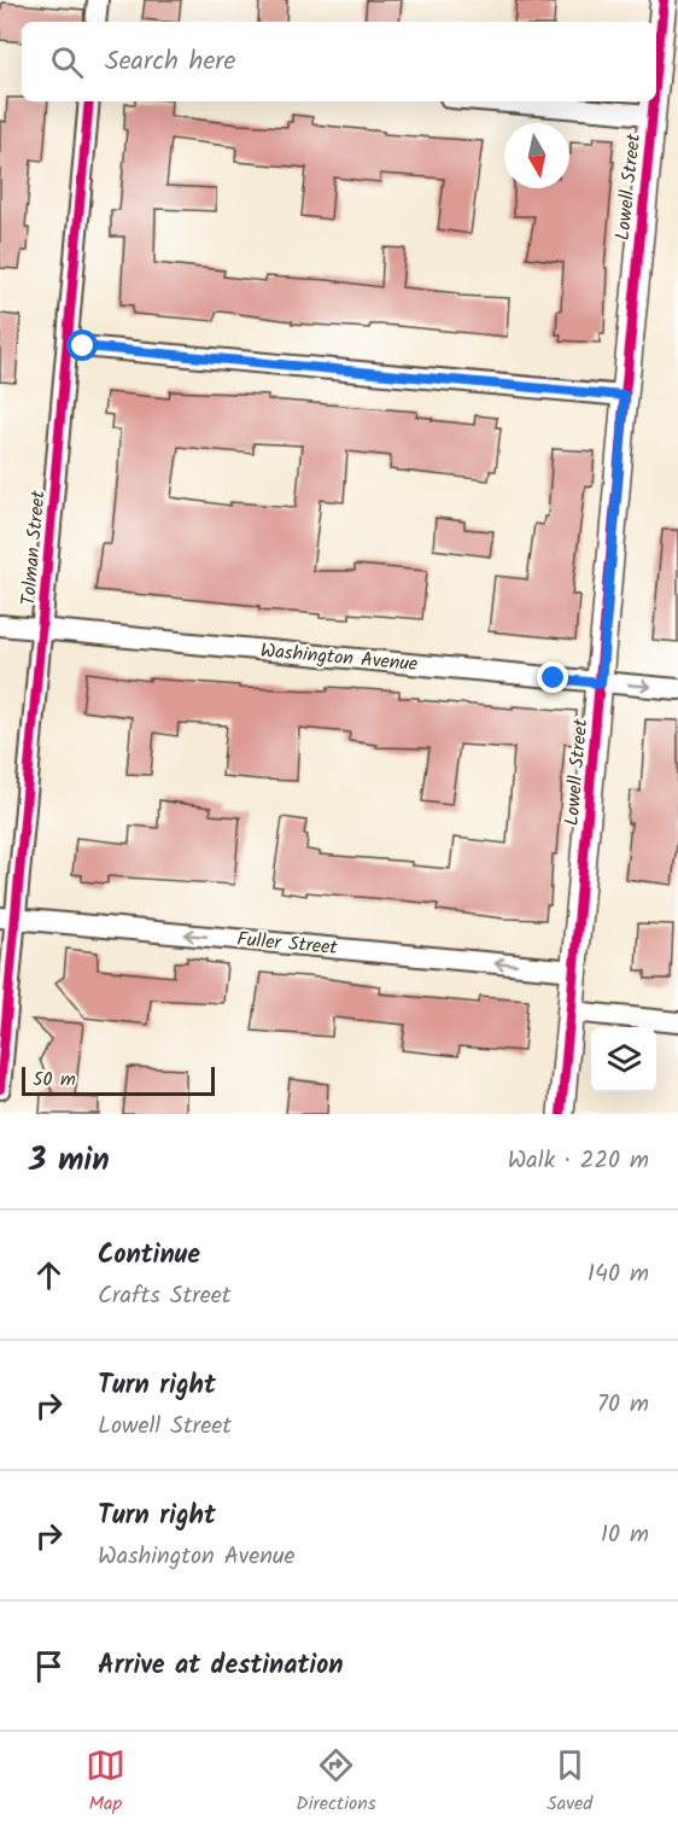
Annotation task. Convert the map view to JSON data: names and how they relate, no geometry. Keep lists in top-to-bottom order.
{
  "streets": {
    "street": [
      "Lowell Street",
      "Tolman Street",
      "Washington Avenue",
      "Fuller Street"
    ]
  },
  "crossings": [
    ["Lowell Street", "Washington Avenue"],
    ["Lowell Street", "Fuller Street"],
    ["Tolman Street", "Washington Avenue"],
    ["Tolman Street", "Fuller Street"]
  ],
  "one_way": ["Fuller Street"],
  "scale_bar": "50 m",
  "north": "bottom",
  "page": {
    "search": "Search here",
    "scale": "50 m",
    "heading": ["3 min", "Walk · 220 m"],
    "list": [
      ["Continue", "Crafts Street", "140 m"],
      ["Turn right", "Lowell Street", "70 m"],
      ["Turn right", "Washington Avenue", "10 m"],
      "Arrive at destination"
    ],
    "nav": ["Map", "Directions", "Saved"]
  }
}
